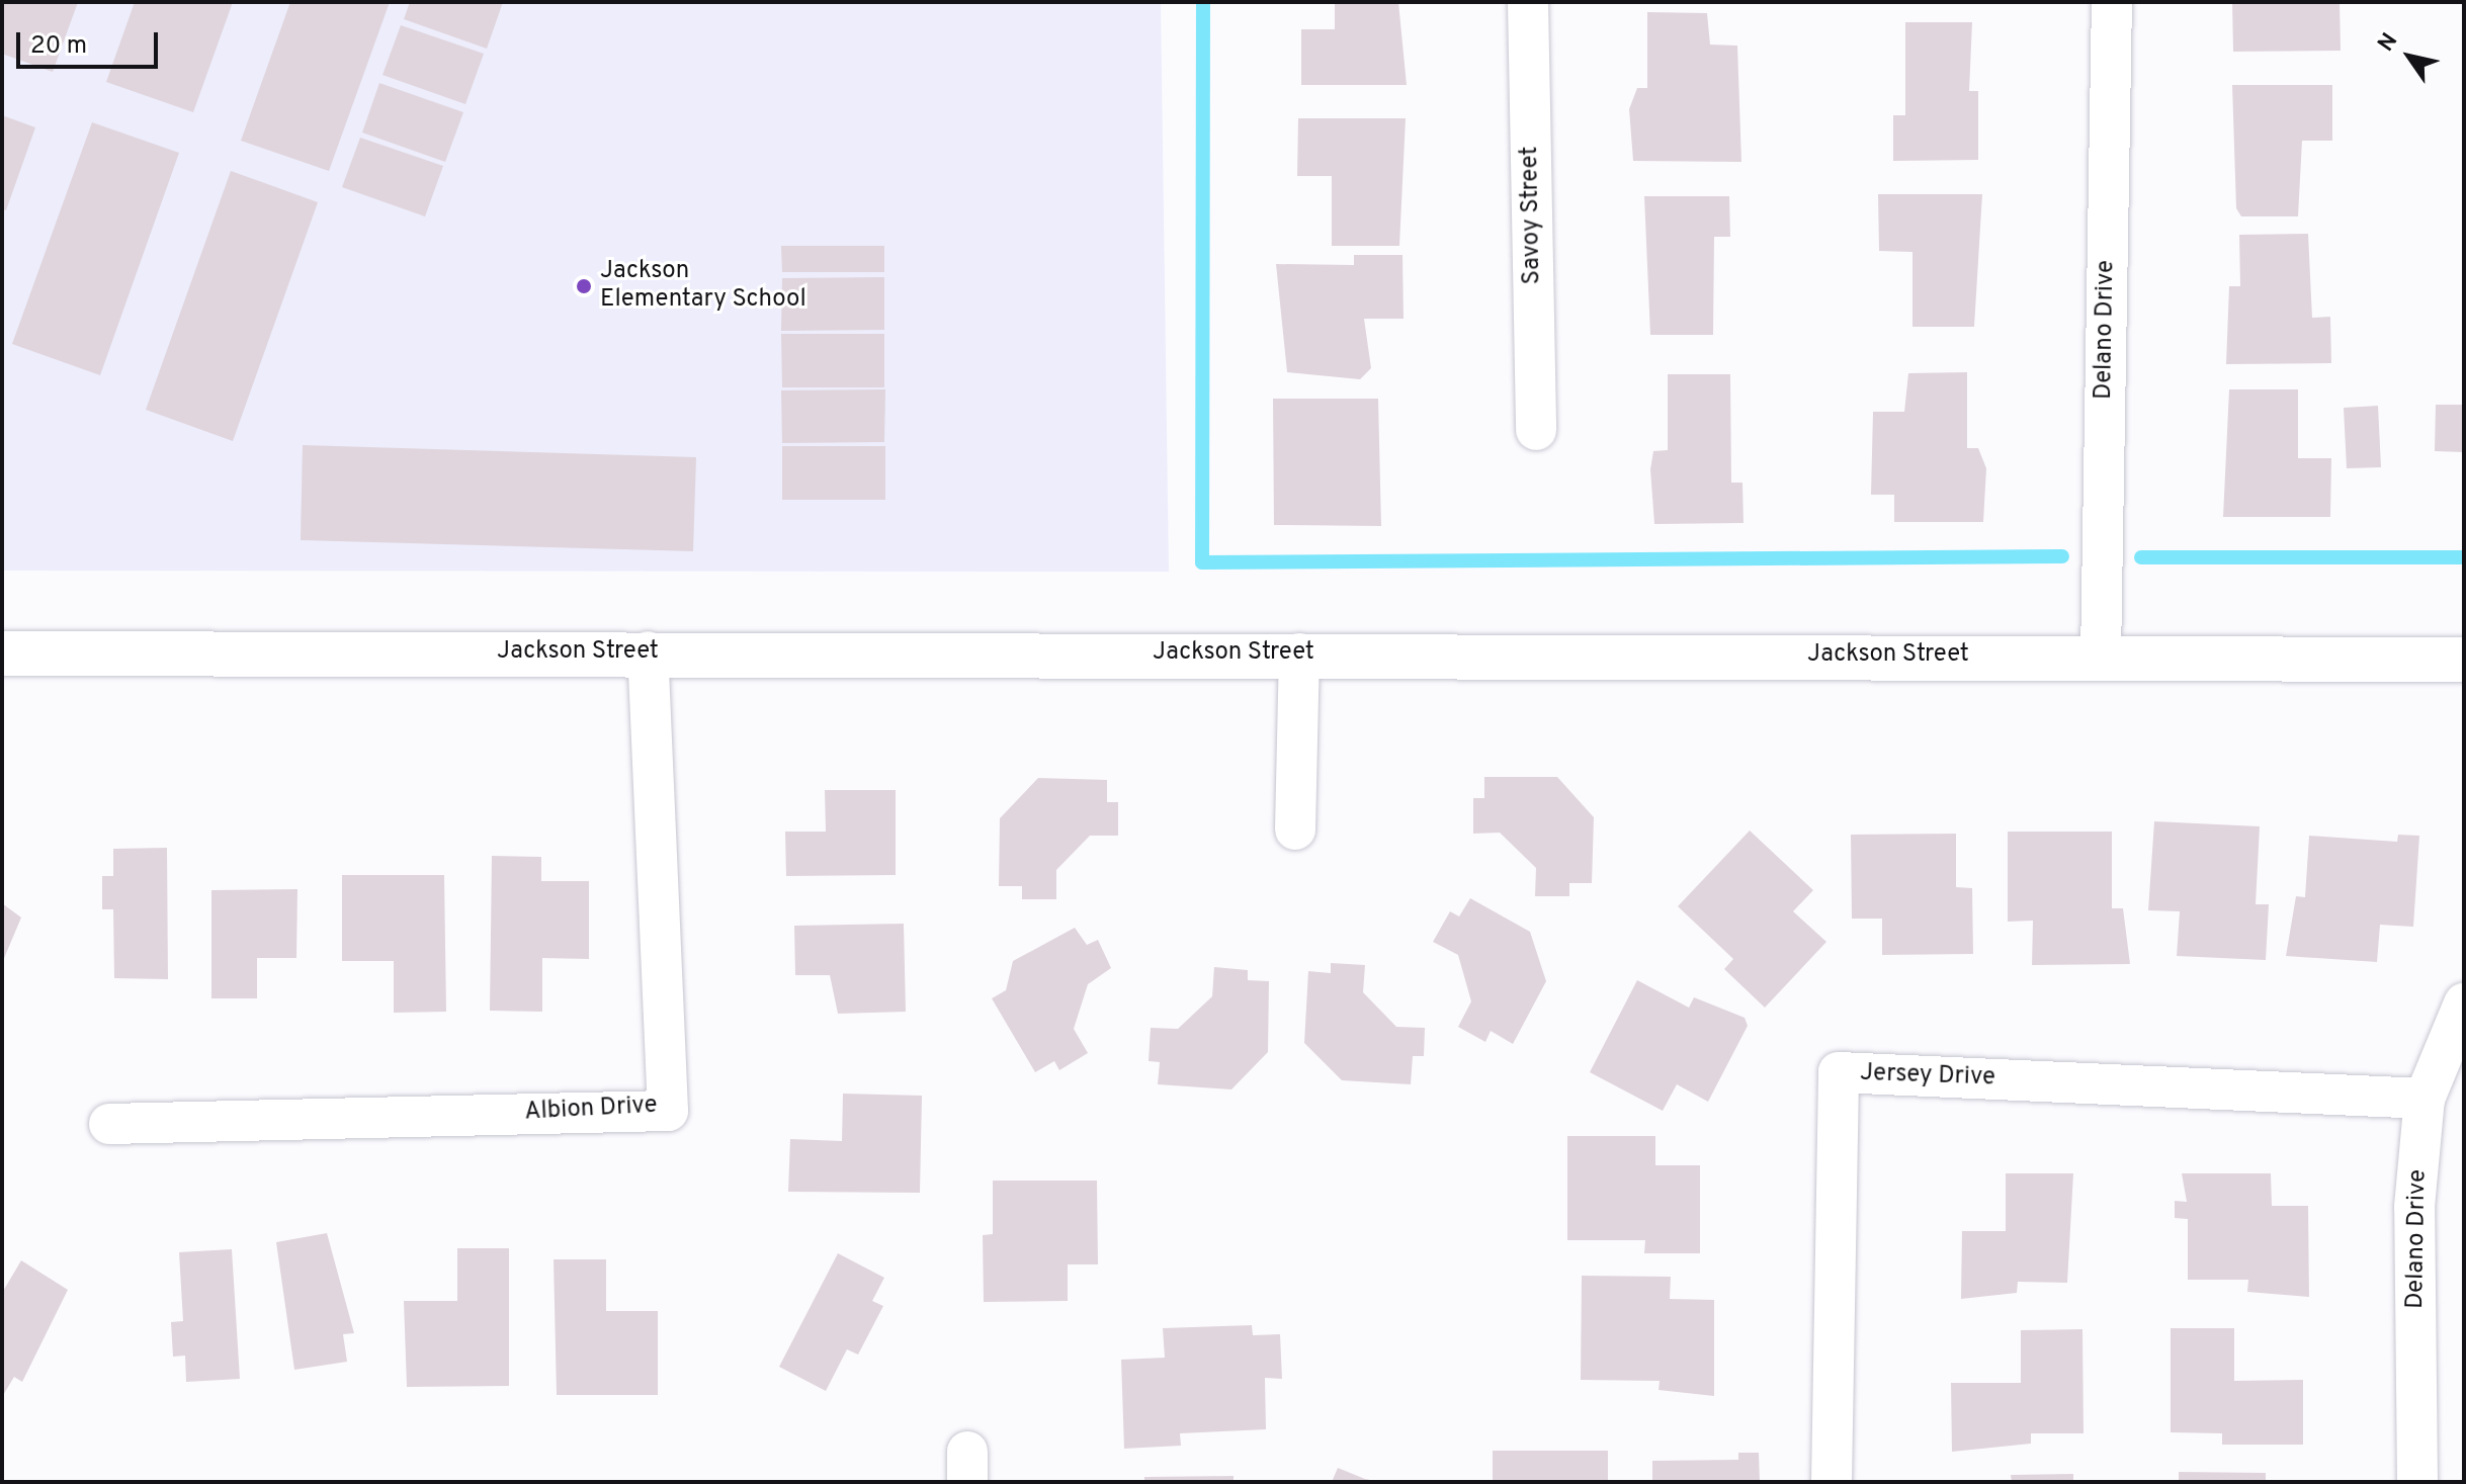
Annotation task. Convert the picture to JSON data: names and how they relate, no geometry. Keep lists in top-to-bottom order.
{
  "streets": {
    "main road": ["Jackson Street"],
    "street": [
      "Savoy Street",
      "Delano Drive",
      "Jersey Drive",
      "Albion Drive"
    ]
  },
  "crossings": [
    ["Delano Drive", "Jackson Street"],
    ["Delano Drive", "Jersey Drive"],
    ["Jackson Street", "Albion Drive"]
  ],
  "places": ["Jackson Elementary School"],
  "scale_bar": "20 m",
  "north": "top left"
}
